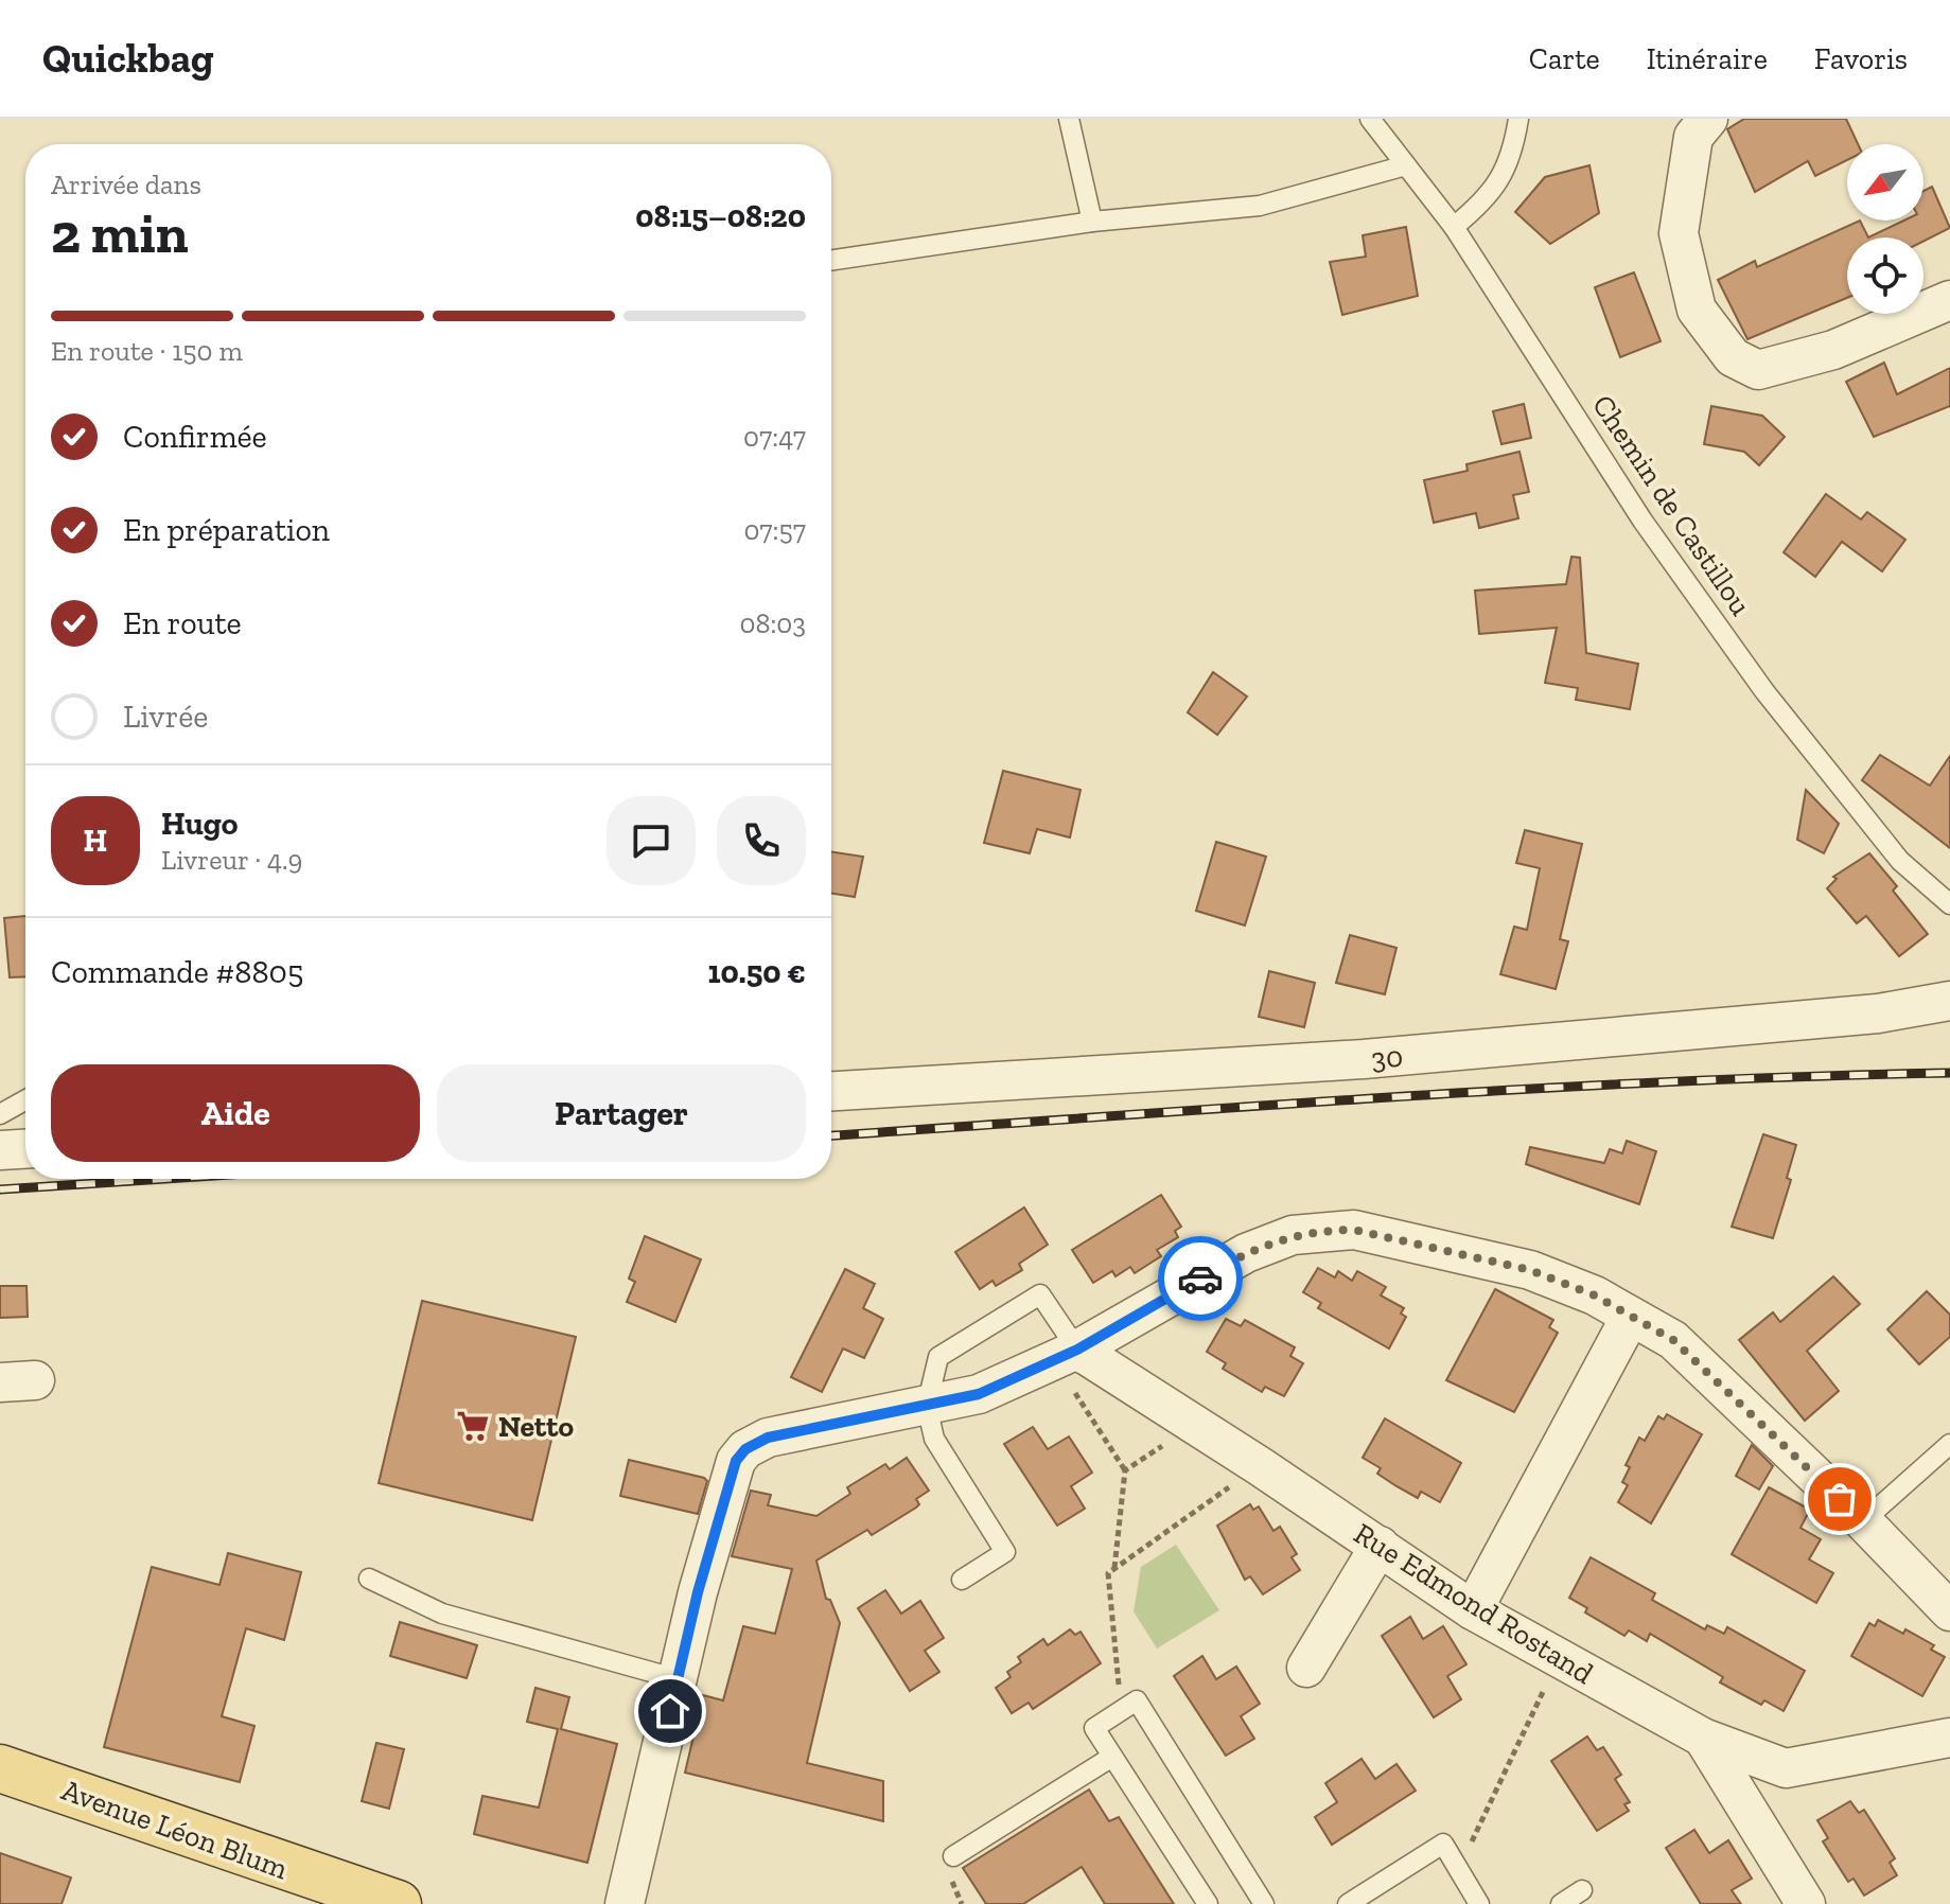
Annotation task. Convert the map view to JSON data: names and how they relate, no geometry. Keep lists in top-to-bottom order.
{
  "streets": {
    "main road": ["Avenue Léon Blum"],
    "street": ["30", "Rue Edmond Rostand"],
    "lane": ["Chemin de Castillou"]
  },
  "places": {
    "supermarket": ["Netto"]
  },
  "north": "bottom left",
  "page": {
    "header": "Quickbag",
    "nav": ["Carte", "Itinéraire", "Favoris"],
    "heading": ["2 min", "Arrivée dans", "08:15–08:20"],
    "panel": [
      "Hugo",
      "Livreur · 4.9",
      "Commande #8805",
      "10.50 €"
    ],
    "bar": "En route · 150 m",
    "list": [
      ["Confirmée", "07:47"],
      ["En préparation", "07:57"],
      ["En route", "08:03"],
      "Livrée"
    ],
    "round": "H",
    "buttons": ["Aide", "Partager"]
  }
}
